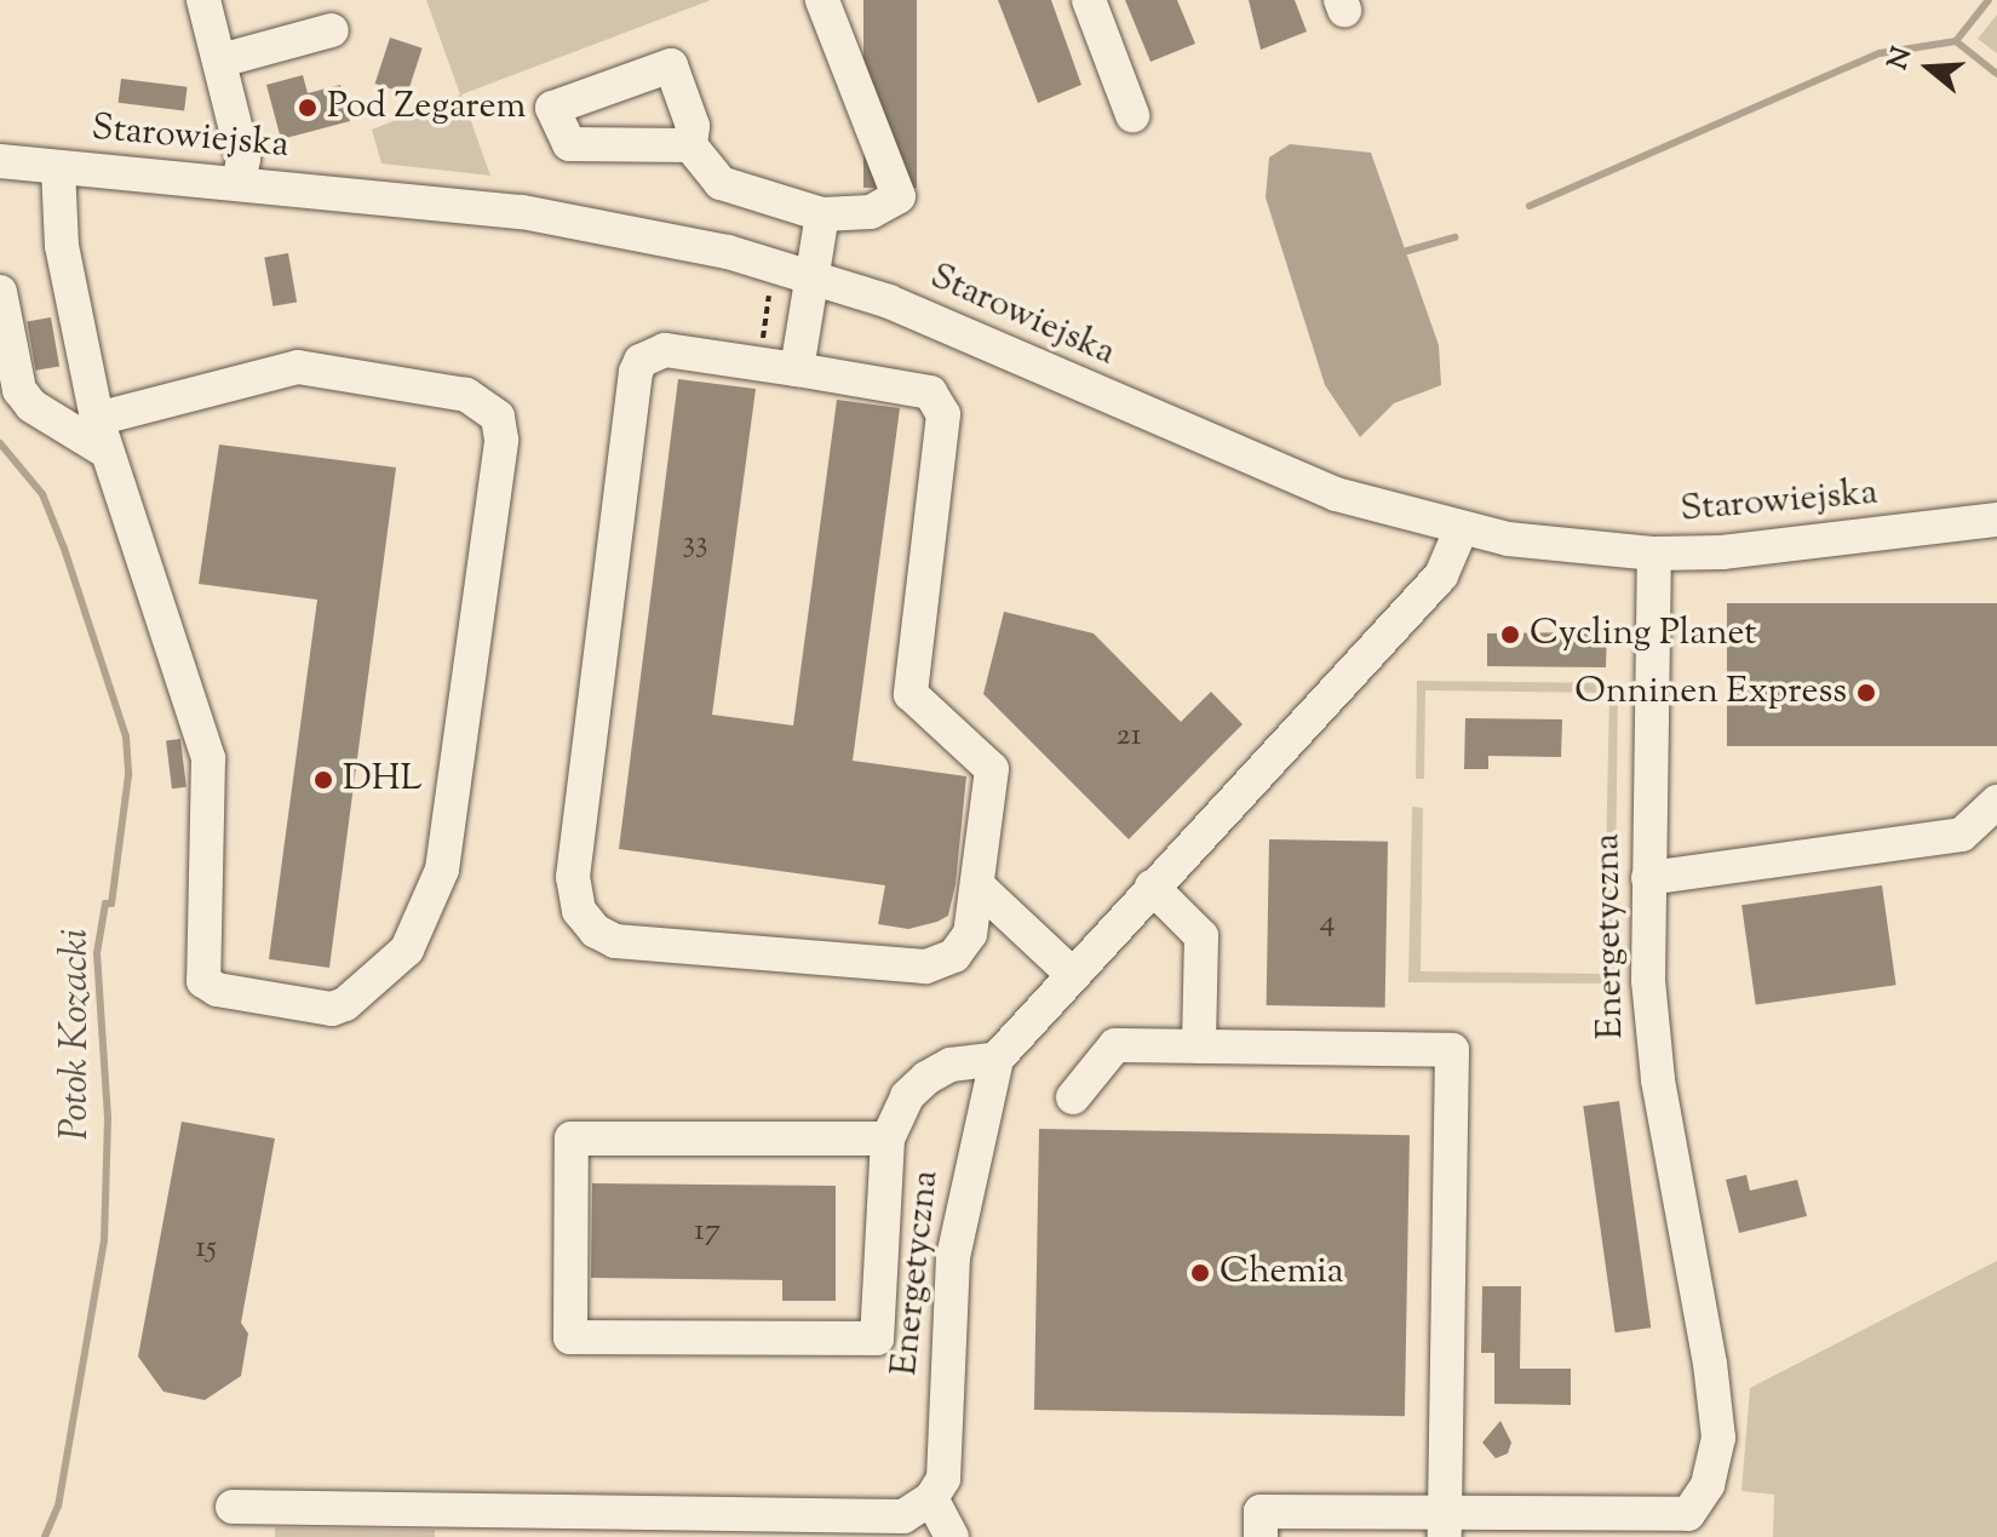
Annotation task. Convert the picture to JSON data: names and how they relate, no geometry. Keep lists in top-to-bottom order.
{
  "streets": {
    "street": ["Starowiejska", "Energetyczna"]
  },
  "crossings": [
    ["Starowiejska", "Energetyczna"]
  ],
  "water": ["Potok Kozacki"],
  "places": [
    "Pod Zegarem",
    "Cycling Planet",
    "Onninen Express",
    "DHL",
    "Chemia"
  ],
  "house_numbers": [
    "33",
    "21",
    "4",
    "17",
    "15"
  ],
  "north": "left"
}
